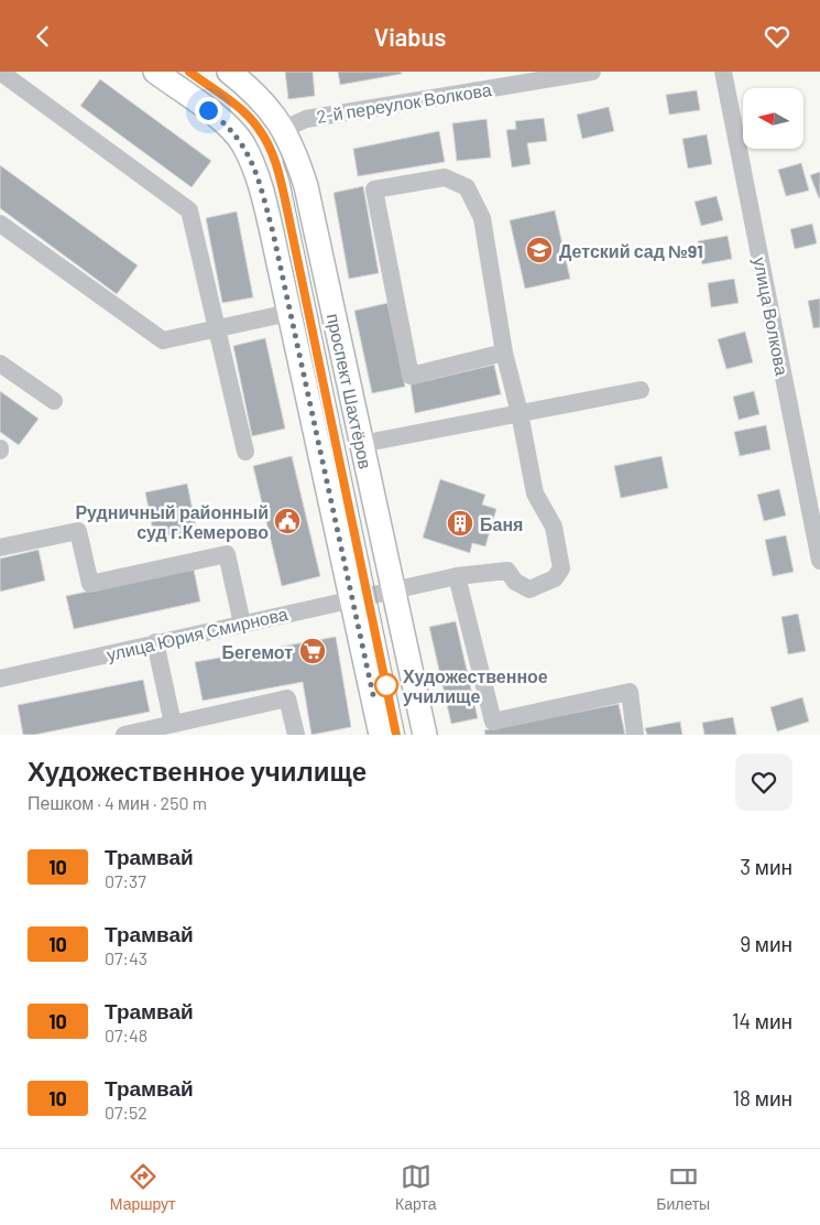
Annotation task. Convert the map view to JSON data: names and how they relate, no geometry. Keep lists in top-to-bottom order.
{
  "streets": {
    "main road": ["проспект Шахтёров"],
    "street": ["2-й переулок Волкова", "улица Волкова", "улица Юрия Смирнова"]
  },
  "crossings": [
    ["2-й переулок Волкова", "проспект Шахтёров"],
    ["проспект Шахтёров", "улица Юрия Смирнова"]
  ],
  "places": {
    "school or university": ["Детский сад №91"],
    "public building": ["Рудничный районный суд г.Кемерово"],
    "building": ["Баня"],
    "supermarket": ["Бегемот"],
    "other": ["Художественное училище"]
  },
  "lines": ["tram line 10"],
  "north": "left",
  "page": {
    "header": "Viabus",
    "heading": ["Художественное училище", "Пешком · 4 мин · 250 m"],
    "list": [
      {
        "mark": "10",
        "name": "Трамвай",
        "note": "07:37",
        "value": "3 мин"
      },
      {
        "mark": "10",
        "name": "Трамвай",
        "note": "07:43",
        "value": "9 мин"
      },
      {
        "mark": "10",
        "name": "Трамвай",
        "note": "07:48",
        "value": "14 мин"
      },
      {
        "mark": "10",
        "name": "Трамвай",
        "note": "07:52",
        "value": "18 мин"
      }
    ],
    "tabs": ["Маршрут", "Карта", "Билеты"]
  }
}
